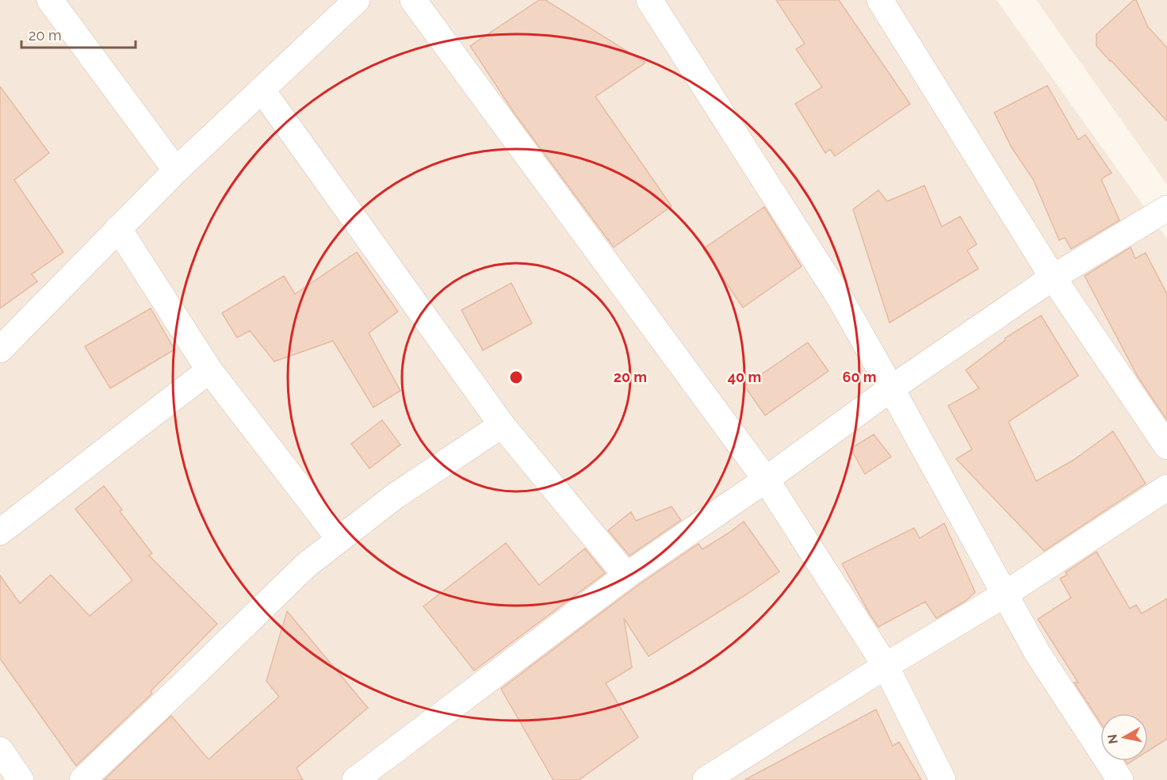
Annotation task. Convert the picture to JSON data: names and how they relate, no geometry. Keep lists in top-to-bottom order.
{
  "scale_bar": "20 m",
  "north": "left",
  "rings": ["20 m", "40 m", "60 m"]
}
